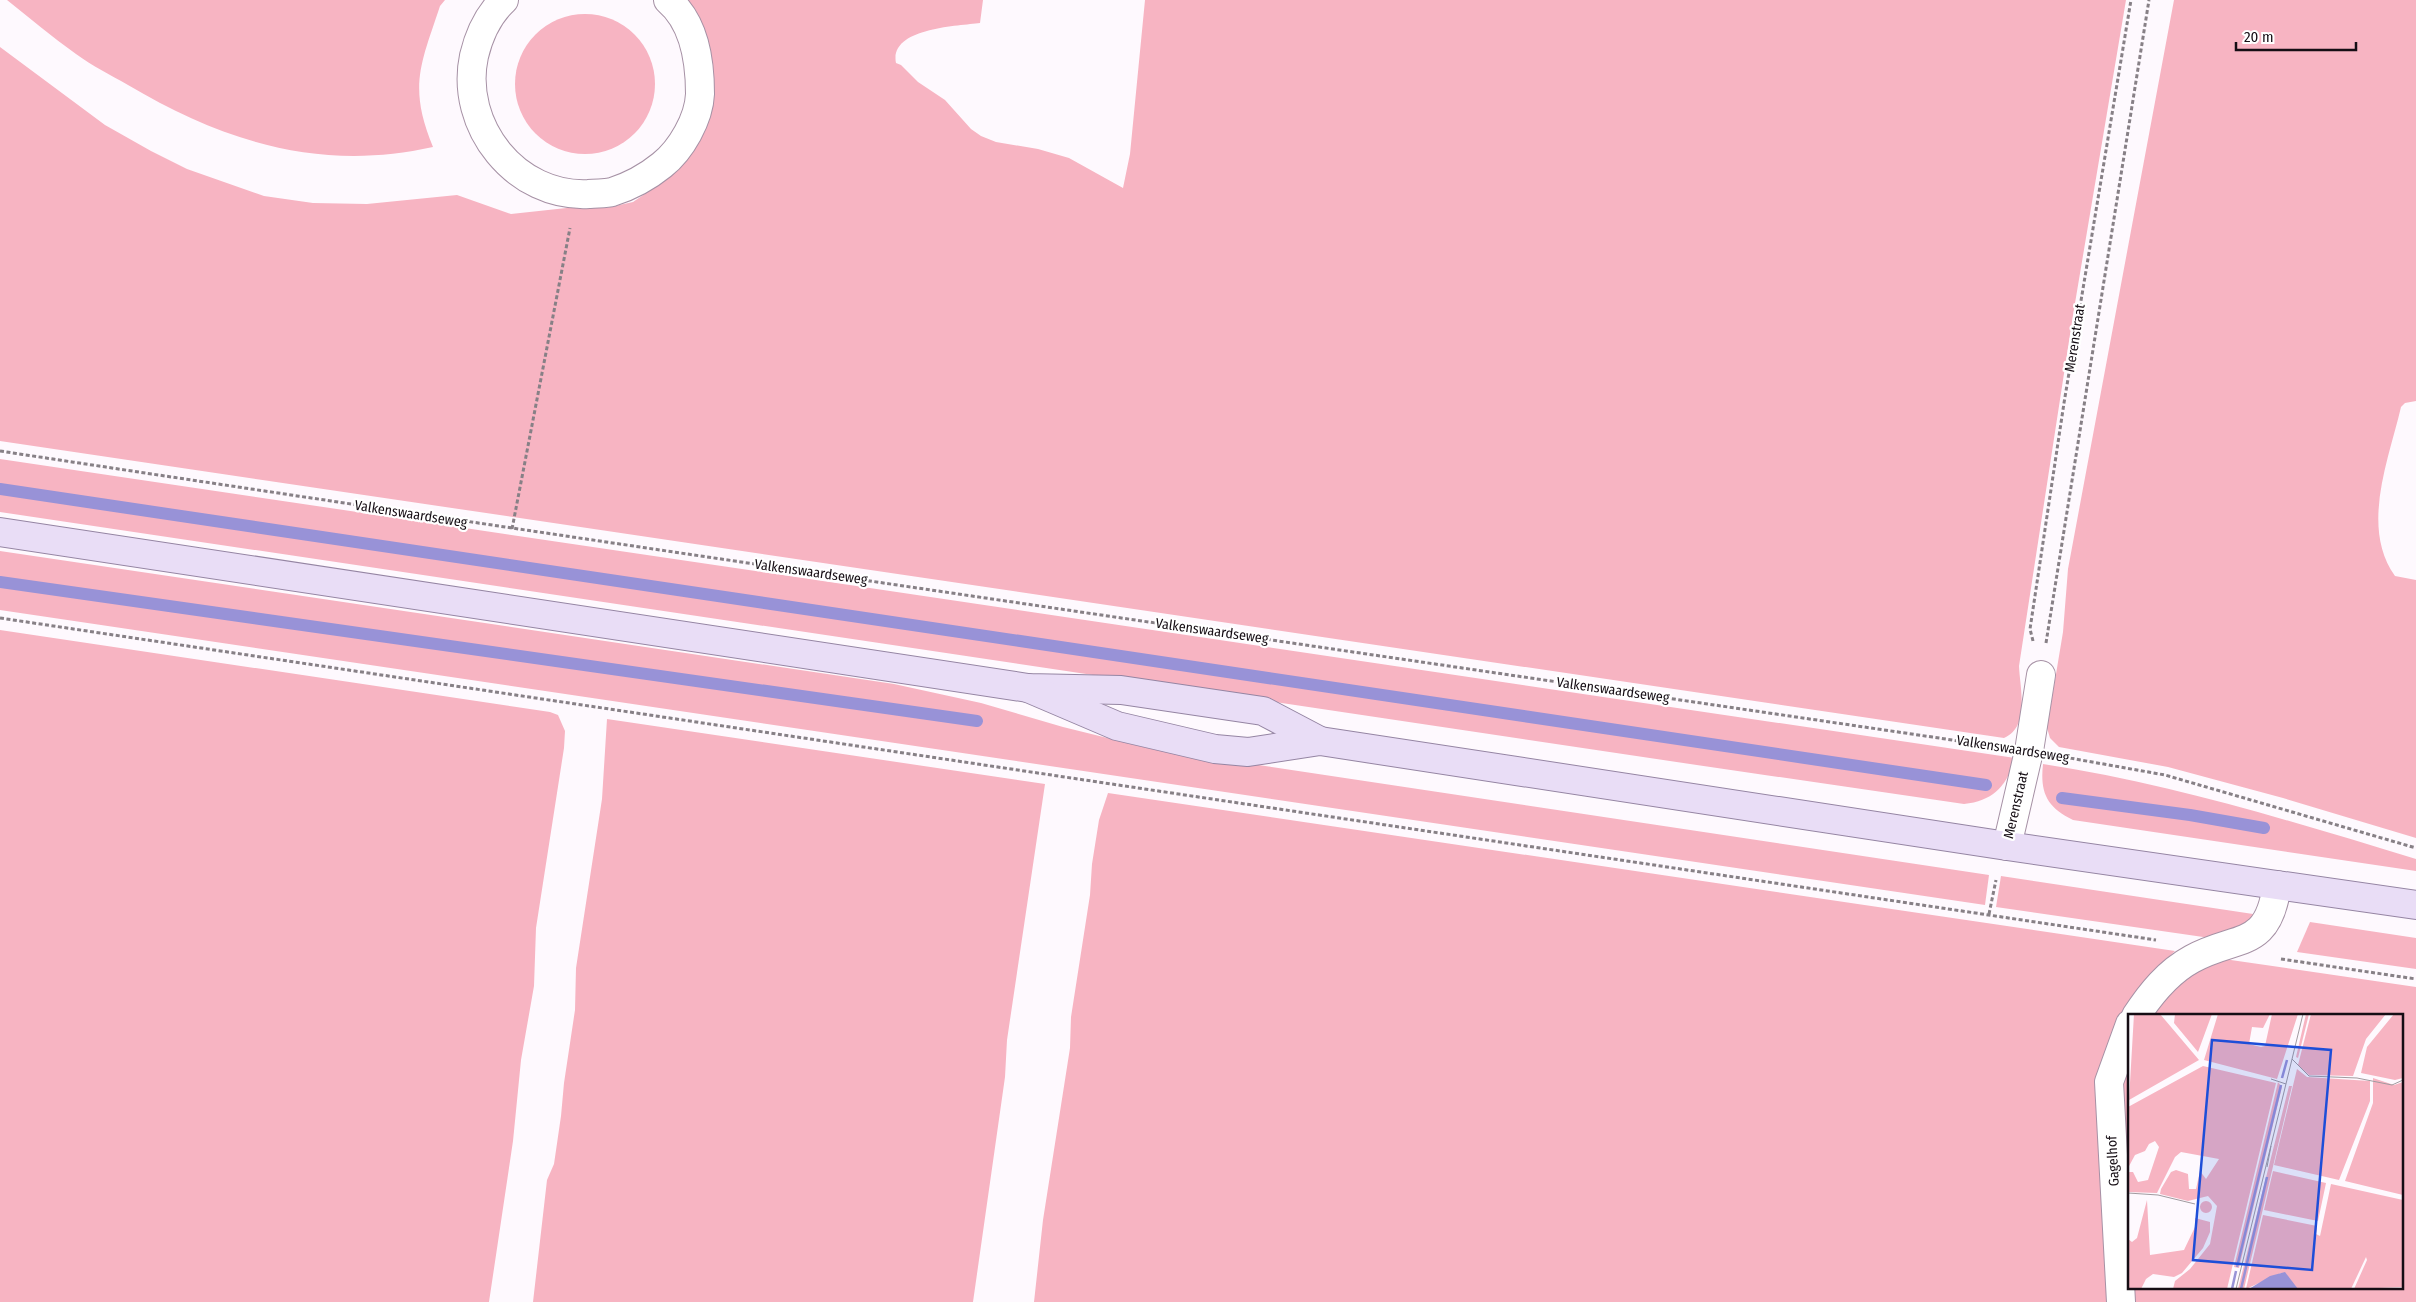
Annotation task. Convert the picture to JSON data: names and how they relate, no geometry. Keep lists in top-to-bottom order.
{
  "streets": {
    "street": ["Merenstraat", "Gagelhof"],
    "path": ["Valkenswaardseweg"]
  },
  "crossings": [
    ["Merenstraat", "Valkenswaardseweg"]
  ],
  "scale_bar": "20 m"
}
